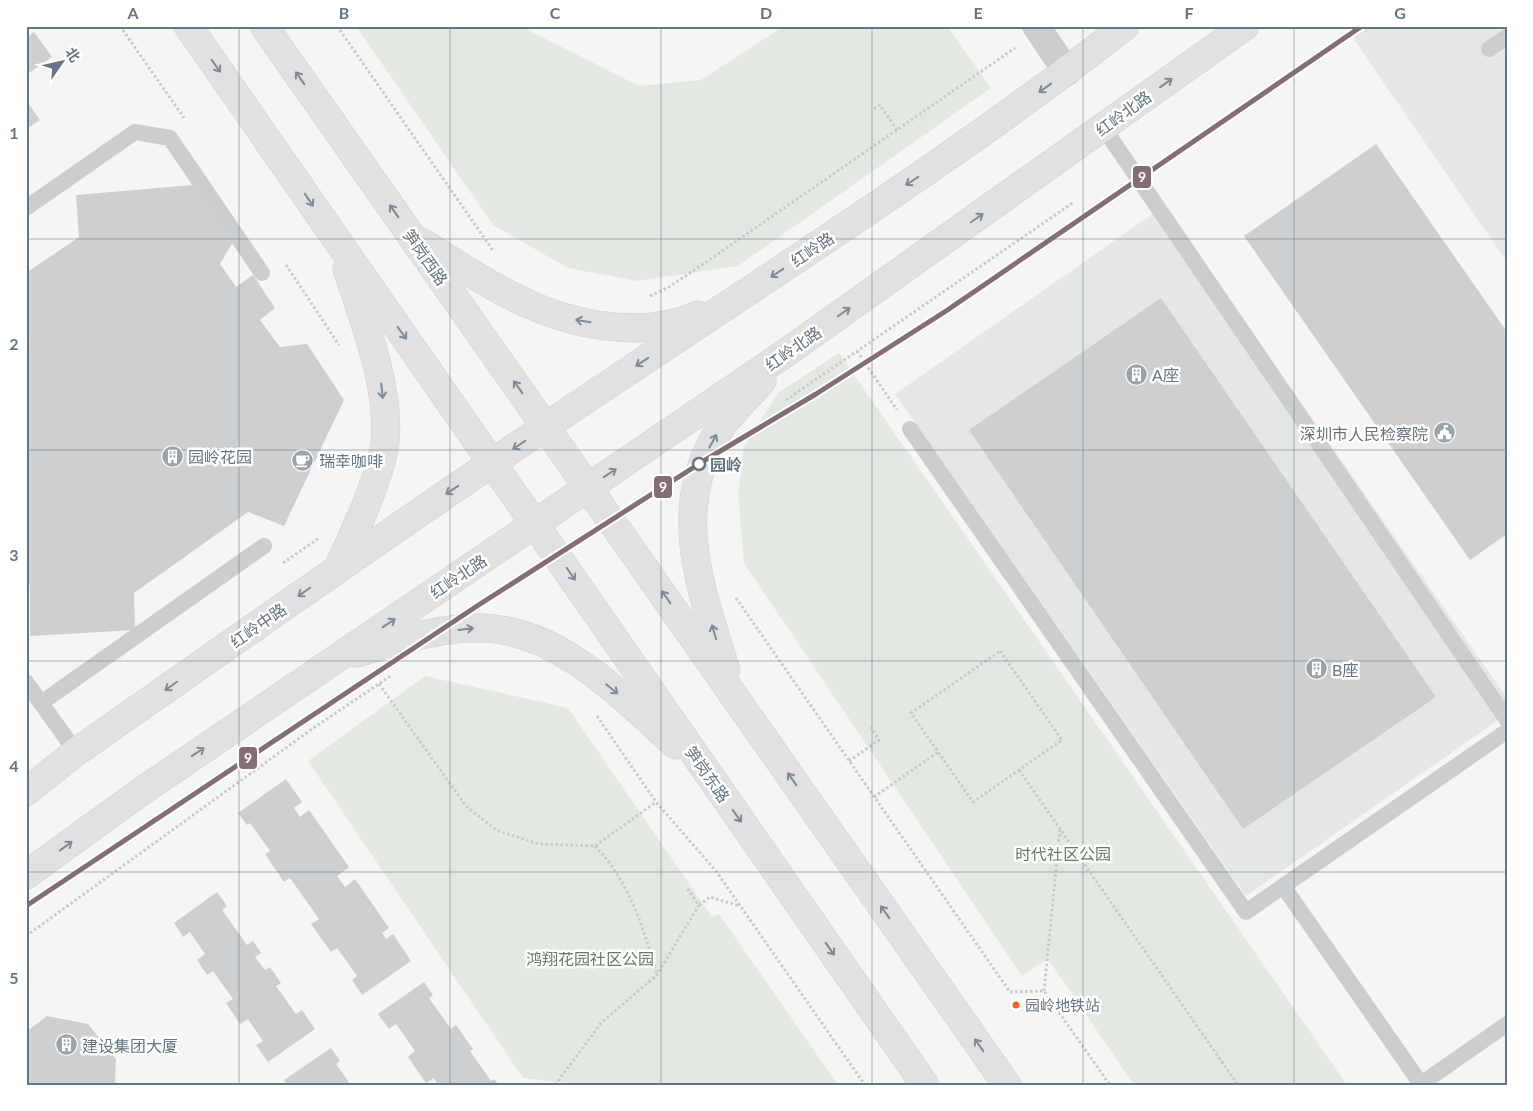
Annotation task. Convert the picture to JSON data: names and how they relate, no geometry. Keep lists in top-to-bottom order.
{
  "streets": {
    "main road": [
      "红岭北路",
      "红岭路",
      "笋岗西路",
      "红岭中路",
      "笋岗东路"
    ]
  },
  "crossings": [
    ["红岭北路", "笋岗西路"],
    ["红岭北路", "笋岗东路"],
    ["红岭路", "笋岗西路"],
    ["红岭路", "红岭中路"],
    ["红岭路", "笋岗东路"],
    ["红岭中路", "笋岗东路"]
  ],
  "one_way": ["红岭北路", "红岭路"],
  "parks": ["时代社区公园", "鸿翔花园社区公园"],
  "places": {
    "building": [
      "A座",
      "园岭花园",
      "B座",
      "建设集团大厦"
    ],
    "public building": ["深圳市人民检察院"],
    "cafe": ["瑞幸咖啡"],
    "other": ["园岭", "园岭地铁站"]
  },
  "lines": ["transit line 9"],
  "north": "top right",
  "grid": {
    "columns": [
      "A",
      "B",
      "C",
      "D",
      "E",
      "F",
      "G"
    ],
    "rows": [
      "1",
      "2",
      "3",
      "4",
      "5"
    ]
  }
}
